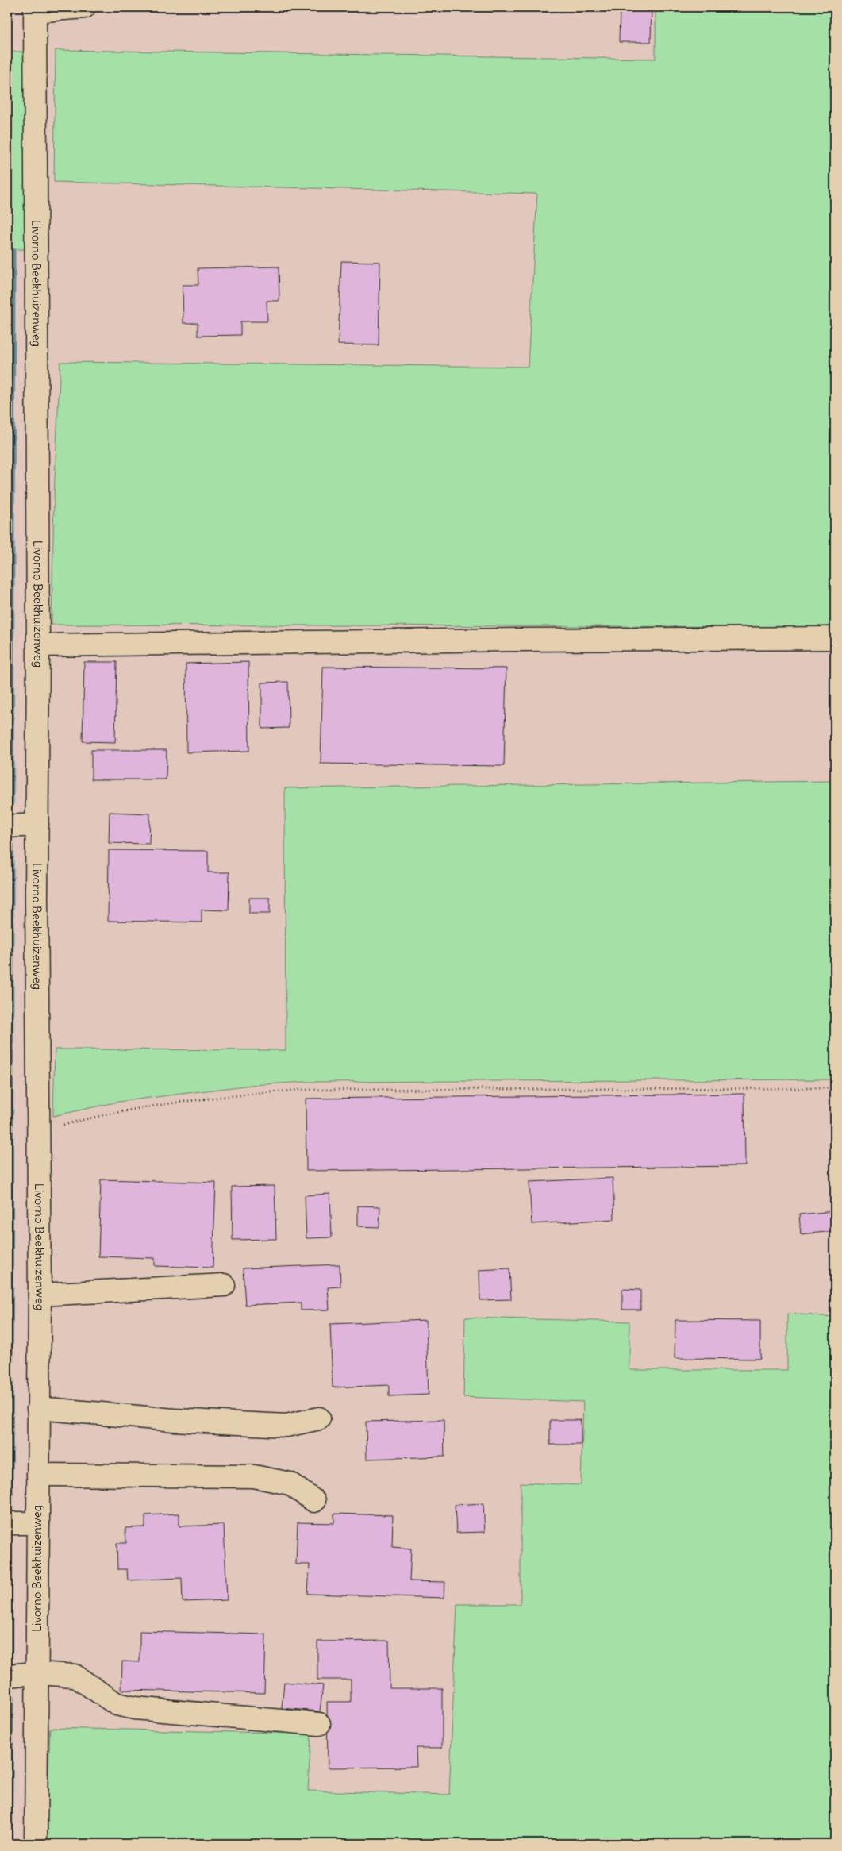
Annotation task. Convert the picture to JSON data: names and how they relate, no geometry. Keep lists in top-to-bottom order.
{
  "streets": {
    "street": ["Livorno Beekhuizenweg"]
  }
}
